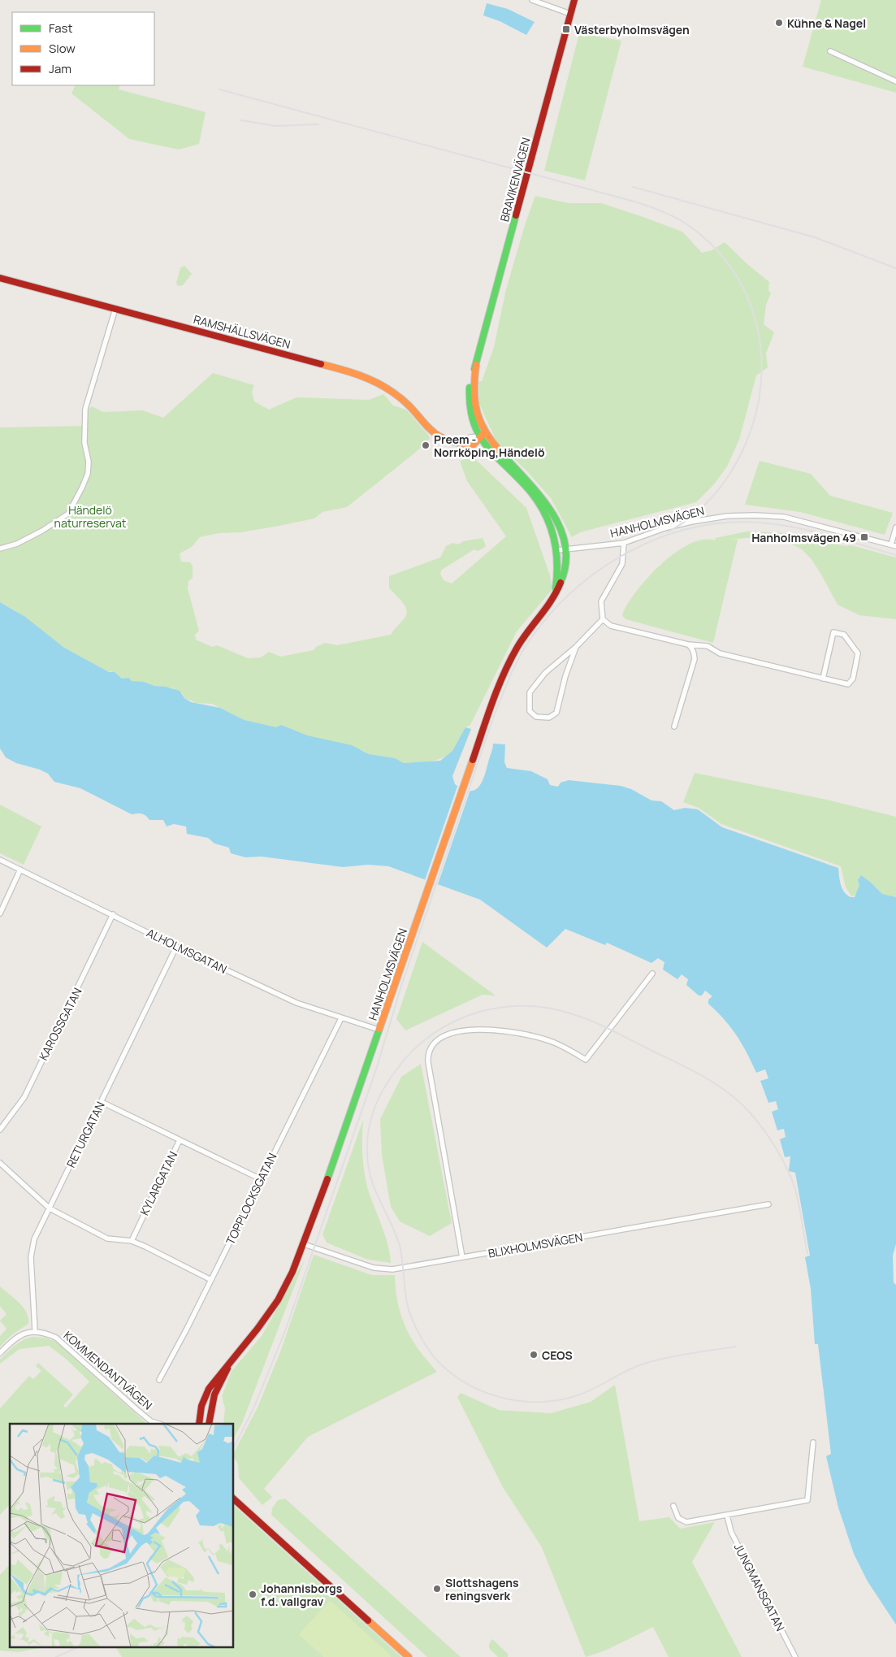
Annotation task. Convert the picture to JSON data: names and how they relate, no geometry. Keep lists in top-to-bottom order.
{
  "streets": {
    "street": [
      "BRAVIKENVÄGEN",
      "RAMSHÄLLSVÄGEN",
      "HANHOLMSVÄGEN",
      "ALHOLMSGATAN",
      "KAROSSGATAN",
      "RETURGATAN",
      "KYLARGATAN",
      "TOPPLOCKSGATAN",
      "BLIXHOLMSVÄGEN",
      "KOMMENDANTVÄGEN",
      "JUNGMANSGATAN"
    ]
  },
  "crossings": [
    ["BRAVIKENVÄGEN", "RAMSHÄLLSVÄGEN"],
    ["BRAVIKENVÄGEN", "HANHOLMSVÄGEN"],
    ["HANHOLMSVÄGEN", "ALHOLMSGATAN"],
    ["HANHOLMSVÄGEN", "BLIXHOLMSVÄGEN"],
    ["ALHOLMSGATAN", "KAROSSGATAN"],
    ["ALHOLMSGATAN", "RETURGATAN"],
    ["ALHOLMSGATAN", "TOPPLOCKSGATAN"],
    ["RETURGATAN", "KOMMENDANTVÄGEN"],
    ["KYLARGATAN", "TOPPLOCKSGATAN"]
  ],
  "parks": ["Händelö naturreservat"],
  "places": {
    "other": [
      "Kühne & Nagel",
      "Preem - Norrköping,Händelö",
      "CEOS",
      "Slottshagens reningsverk",
      "Johannisborgs f.d. vallgrav"
    ],
    "transit": ["Västerbyholmsvägen", "Hanholmsvägen 49"]
  },
  "legend": ["Fast", "Slow", "Jam"]
}
